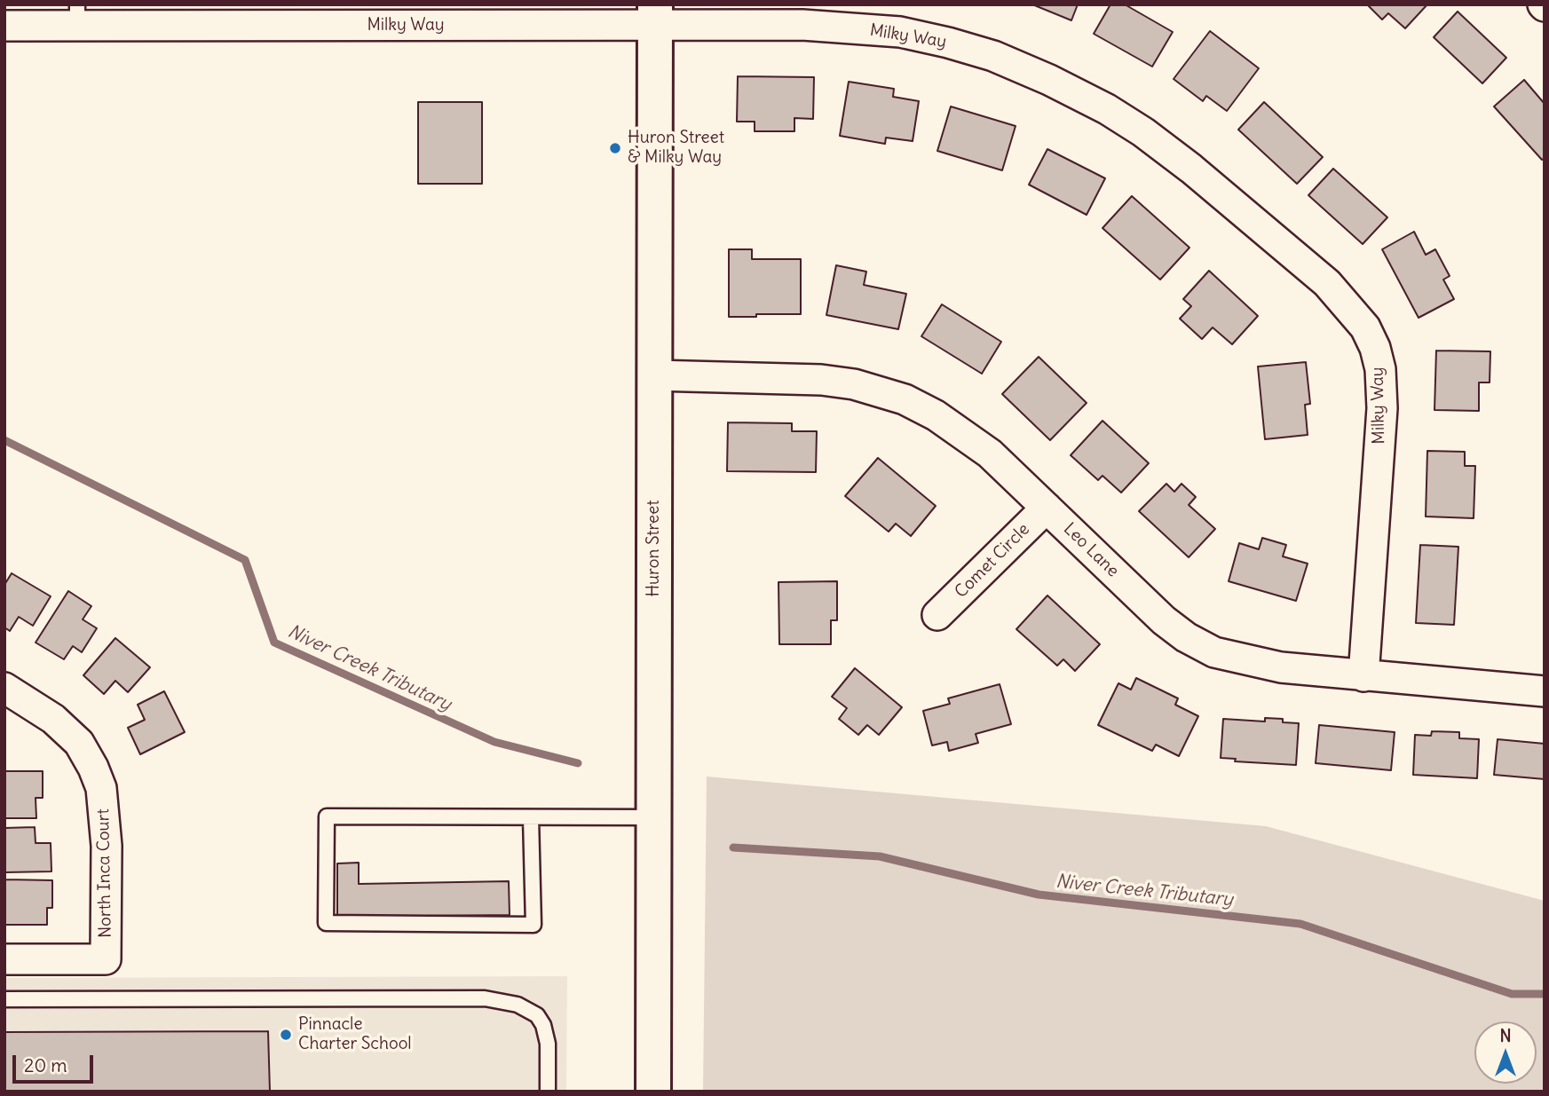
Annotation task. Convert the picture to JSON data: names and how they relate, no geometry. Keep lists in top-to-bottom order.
{
  "streets": {
    "main road": ["Huron Street"],
    "street": [
      "Milky Way",
      "Leo Lane",
      "Comet Circle",
      "North Inca Court"
    ]
  },
  "crossings": [
    ["Milky Way", "Huron Street"],
    ["Milky Way", "Leo Lane"],
    ["Huron Street", "Leo Lane"],
    ["Leo Lane", "Comet Circle"]
  ],
  "water": ["Niver Creek Tributary"],
  "places": ["Huron Street & Milky Way", "Pinnacle Charter School"],
  "scale_bar": "20 m",
  "north": "top"
}
